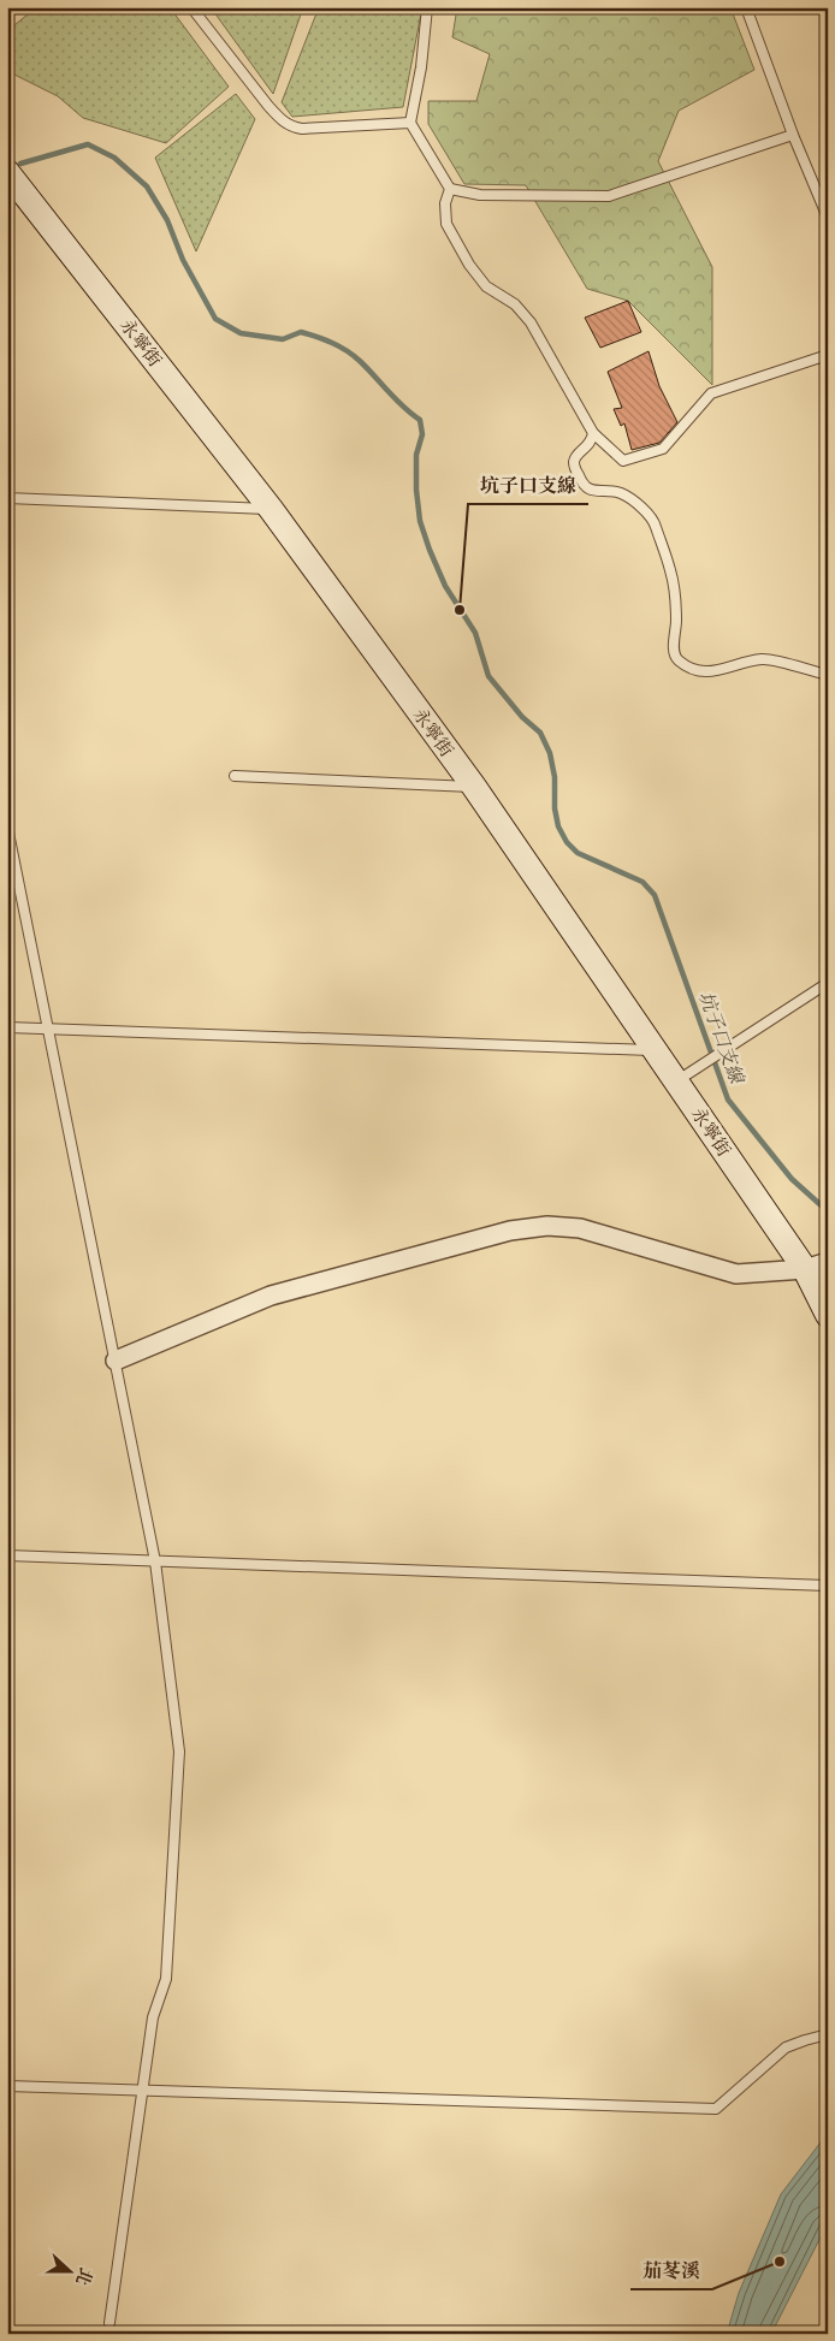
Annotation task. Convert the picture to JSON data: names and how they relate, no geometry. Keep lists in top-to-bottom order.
{
  "streets": {
    "street": ["永寧街"]
  },
  "water": ["坑子口支線"],
  "places": ["坑子口支線", "茄苳溪"],
  "north": "right"
}
